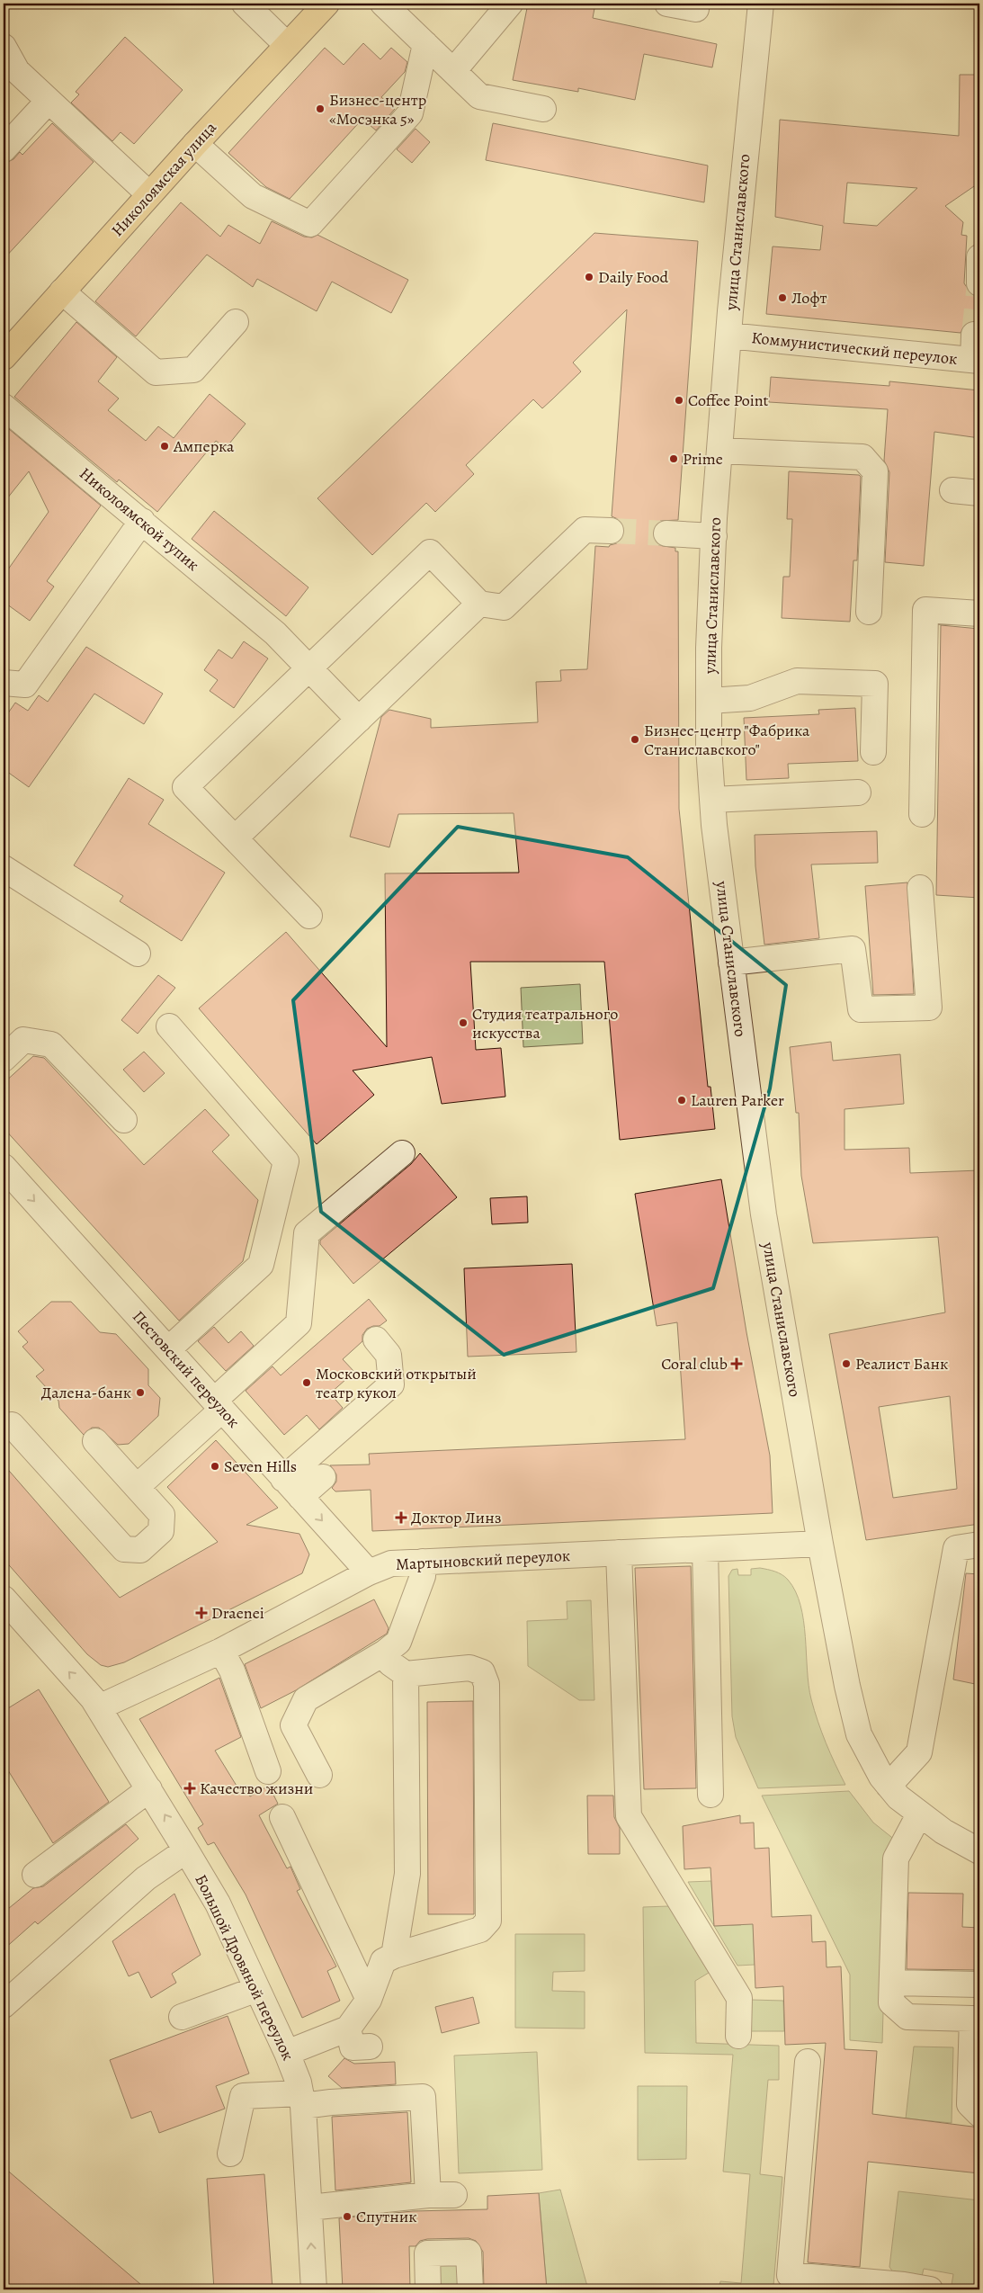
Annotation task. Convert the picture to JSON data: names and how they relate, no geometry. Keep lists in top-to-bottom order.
{
  "streets": {
    "main road": ["Николоямская улица"],
    "street": [
      "улица Станиславского",
      "Коммунистический переулок",
      "Николоямской тупик",
      "Пестовский переулок",
      "Мартыновский переулок",
      "Большой Дровяной переулок"
    ]
  },
  "crossings": [
    ["улица Станиславского", "Коммунистический переулок"],
    ["улица Станиславского", "Мартыновский переулок"],
    ["Пестовский переулок", "Мартыновский переулок"],
    ["Мартыновский переулок", "Большой Дровяной переулок"]
  ],
  "one_way": ["Пестовский переулок", "Большой Дровяной переулок"],
  "places": {
    "other": [
      "Бизнес-центр «Мосэнка 5»",
      "Daily Food",
      "Лофт",
      "Coffee Point",
      "Амперка",
      "Prime",
      "Бизнес-центр \"Фабрика Станиславского\"",
      "Студия театрального искусства",
      "Lauren Parker",
      "Реалист Банк",
      "Московский открытый театр кукол",
      "Далена-банк",
      "Seven Hills",
      "Спутник"
    ],
    "health": [
      "Coral club",
      "Доктор Линз",
      "Draenei",
      "Качество жизни"
    ]
  }
}
